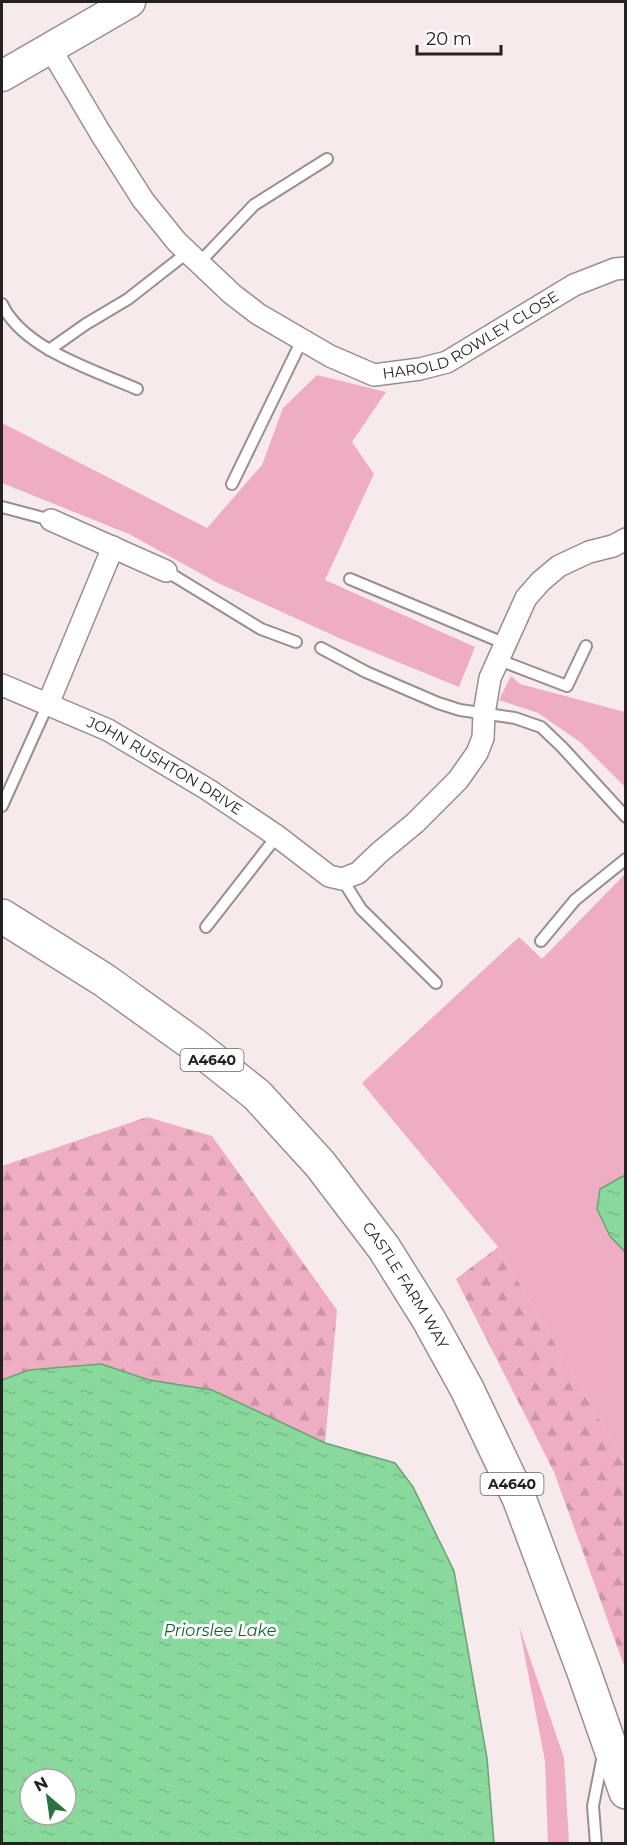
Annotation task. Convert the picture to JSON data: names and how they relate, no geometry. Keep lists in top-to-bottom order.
{
  "streets": {
    "main road": ["A4640", "CASTLE FARM WAY"],
    "street": ["HAROLD ROWLEY CLOSE", "JOHN RUSHTON DRIVE"]
  },
  "water": ["Priorslee Lake"],
  "scale_bar": "20 m",
  "north": "top left"
}
